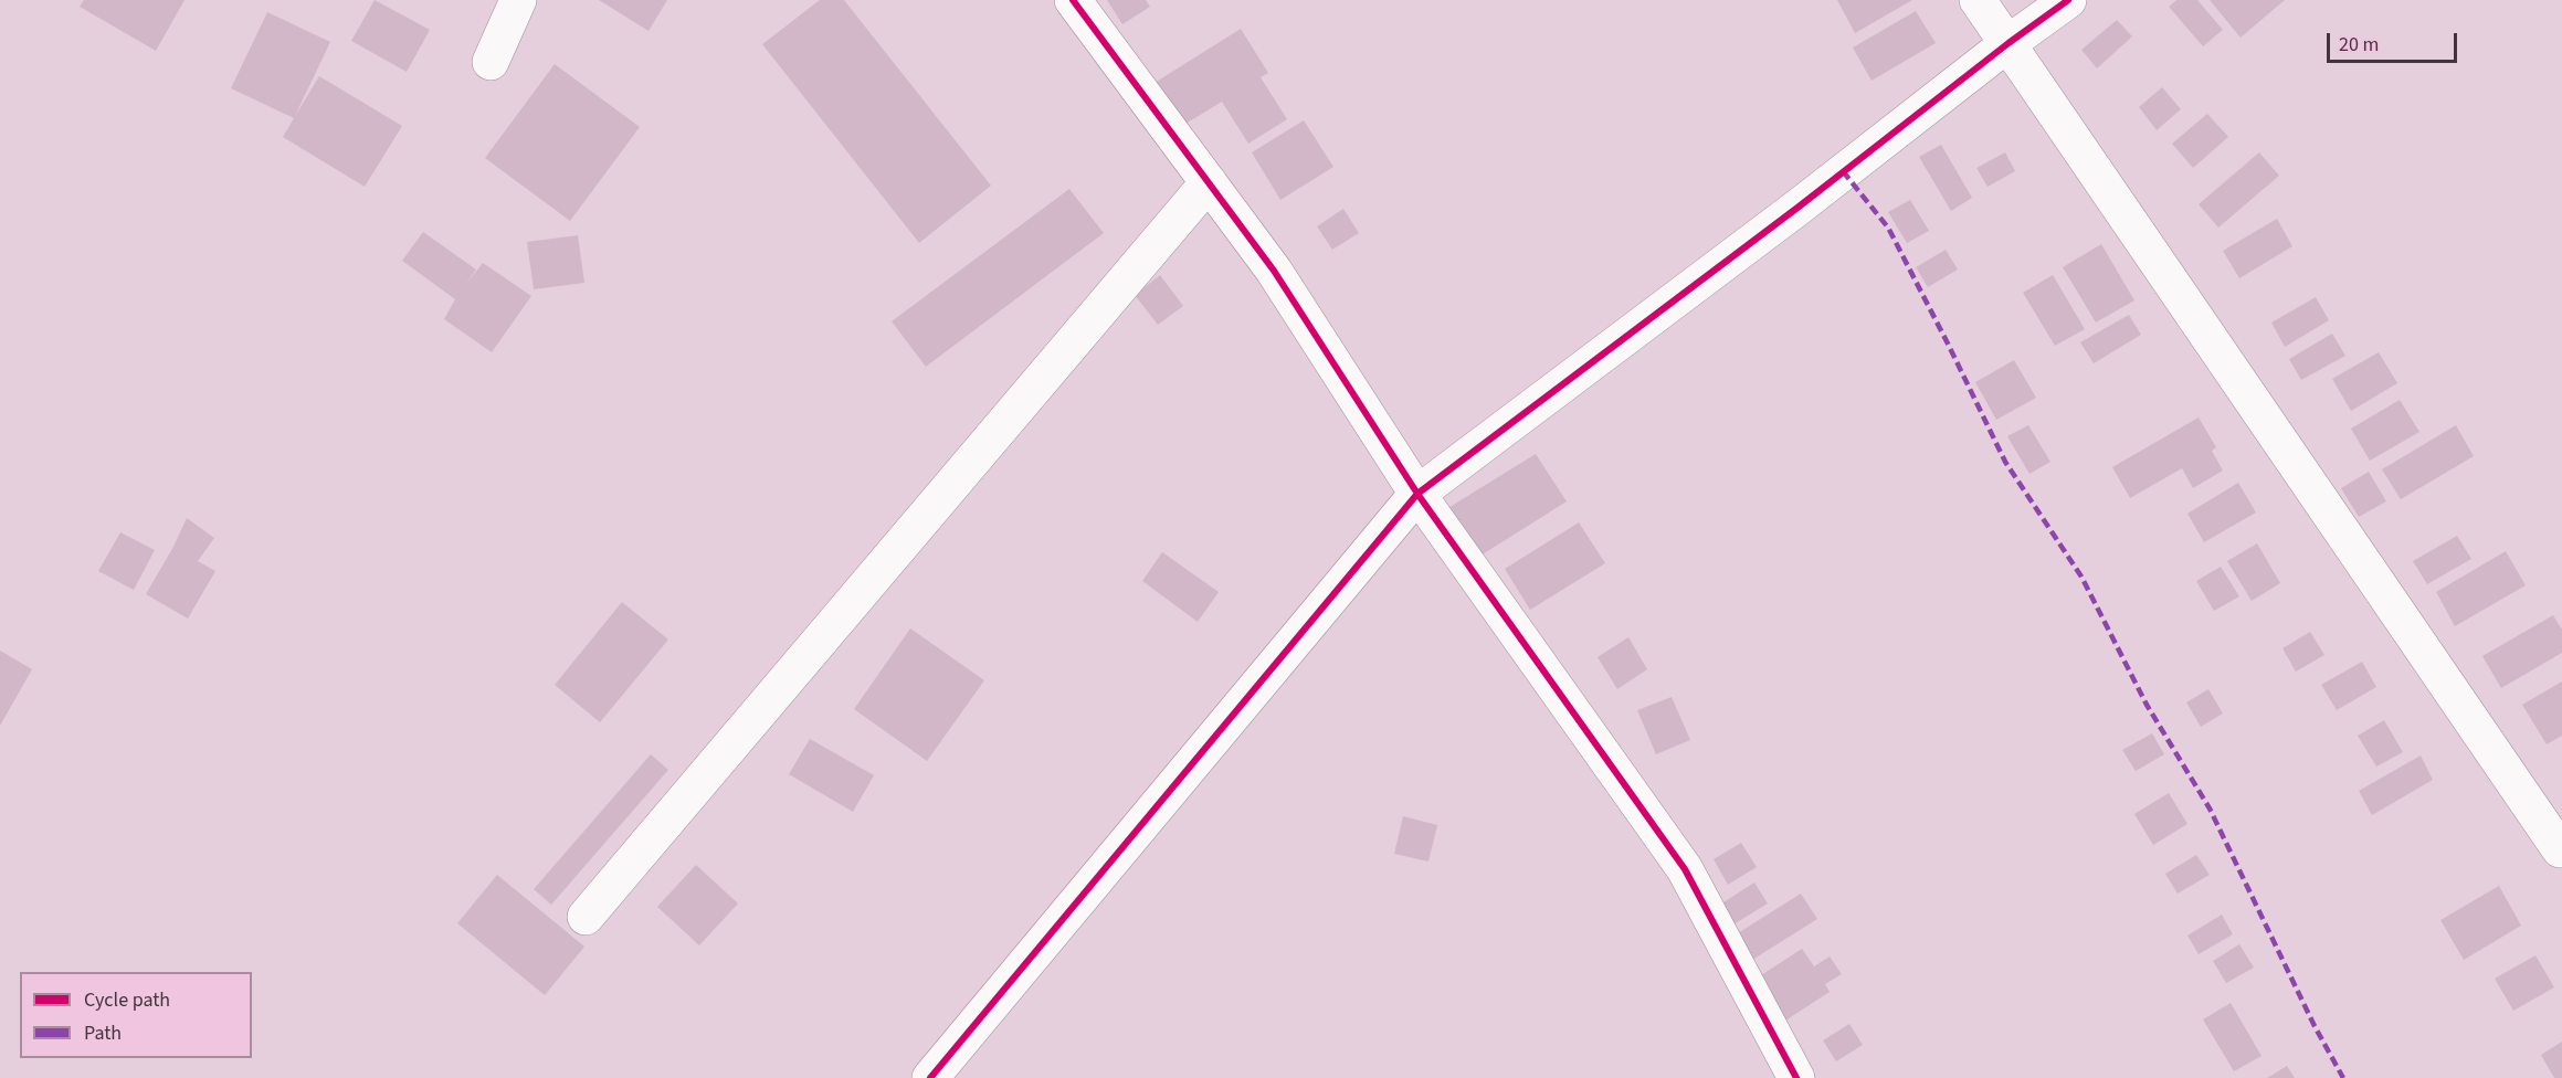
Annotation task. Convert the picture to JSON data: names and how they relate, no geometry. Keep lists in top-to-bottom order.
{
  "legend": ["Cycle path", "Path"],
  "scale_bar": "20 m"
}
